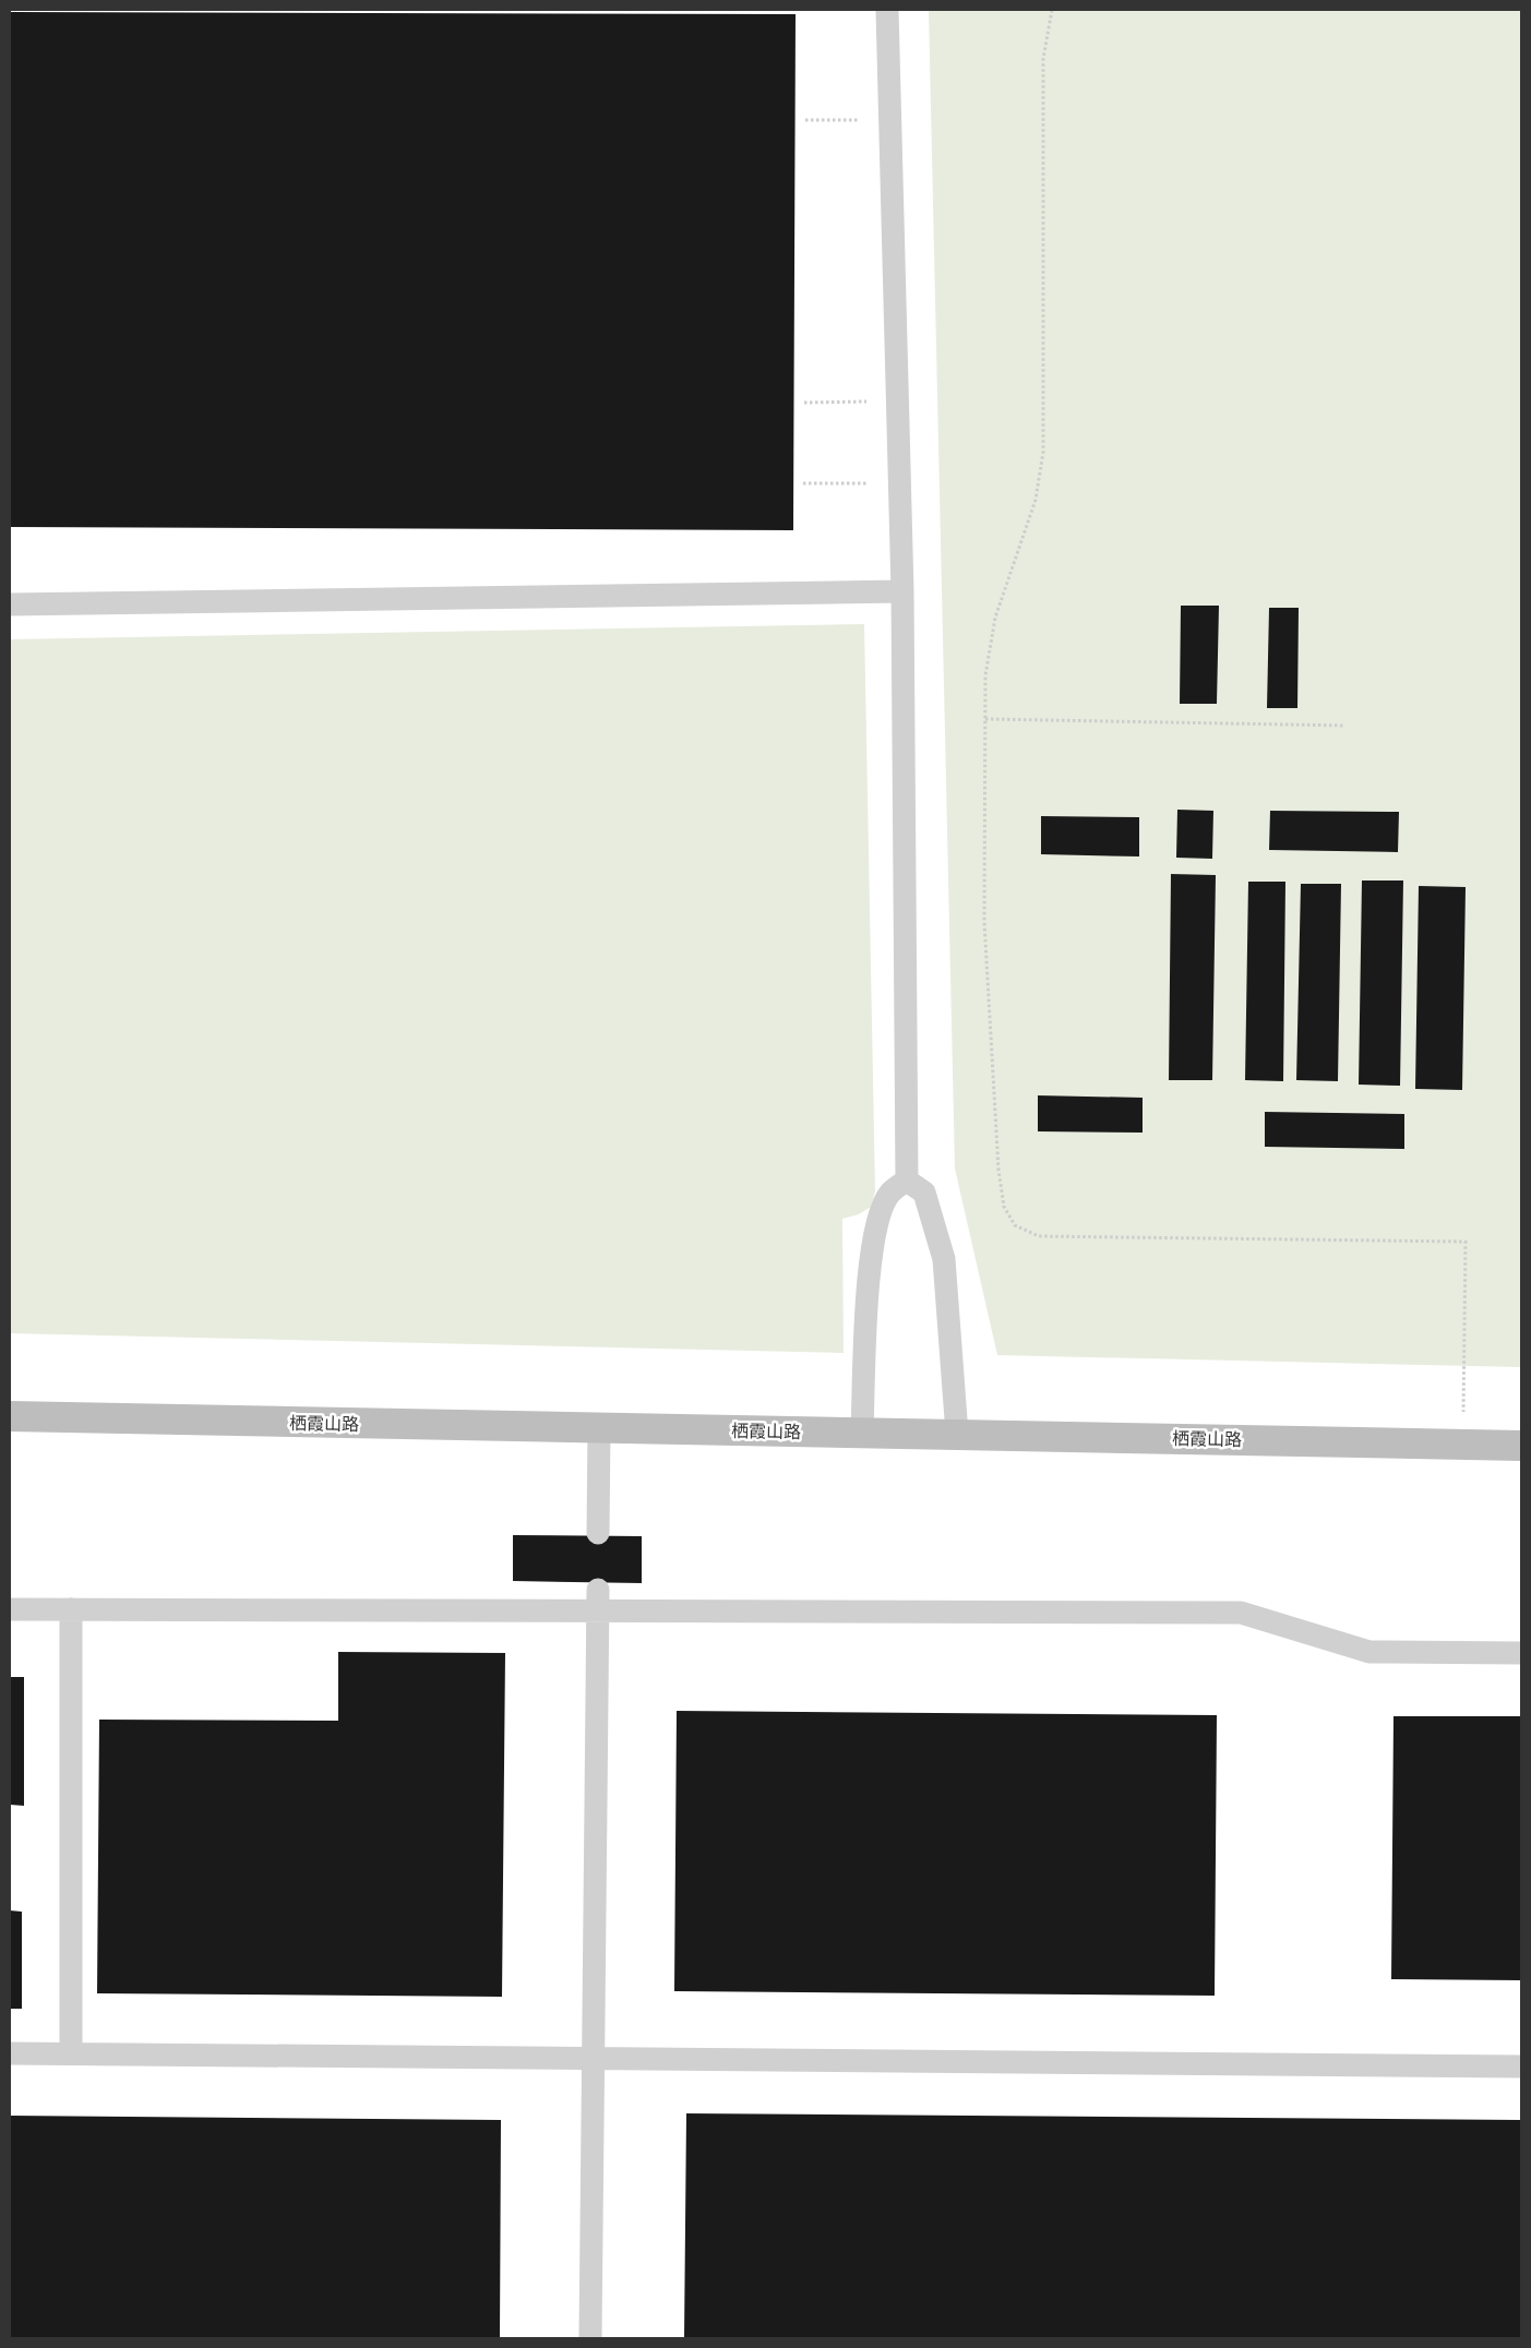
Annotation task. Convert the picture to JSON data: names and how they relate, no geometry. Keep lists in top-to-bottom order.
{
  "streets": {
    "street": ["栖霞山路"]
  }
}
